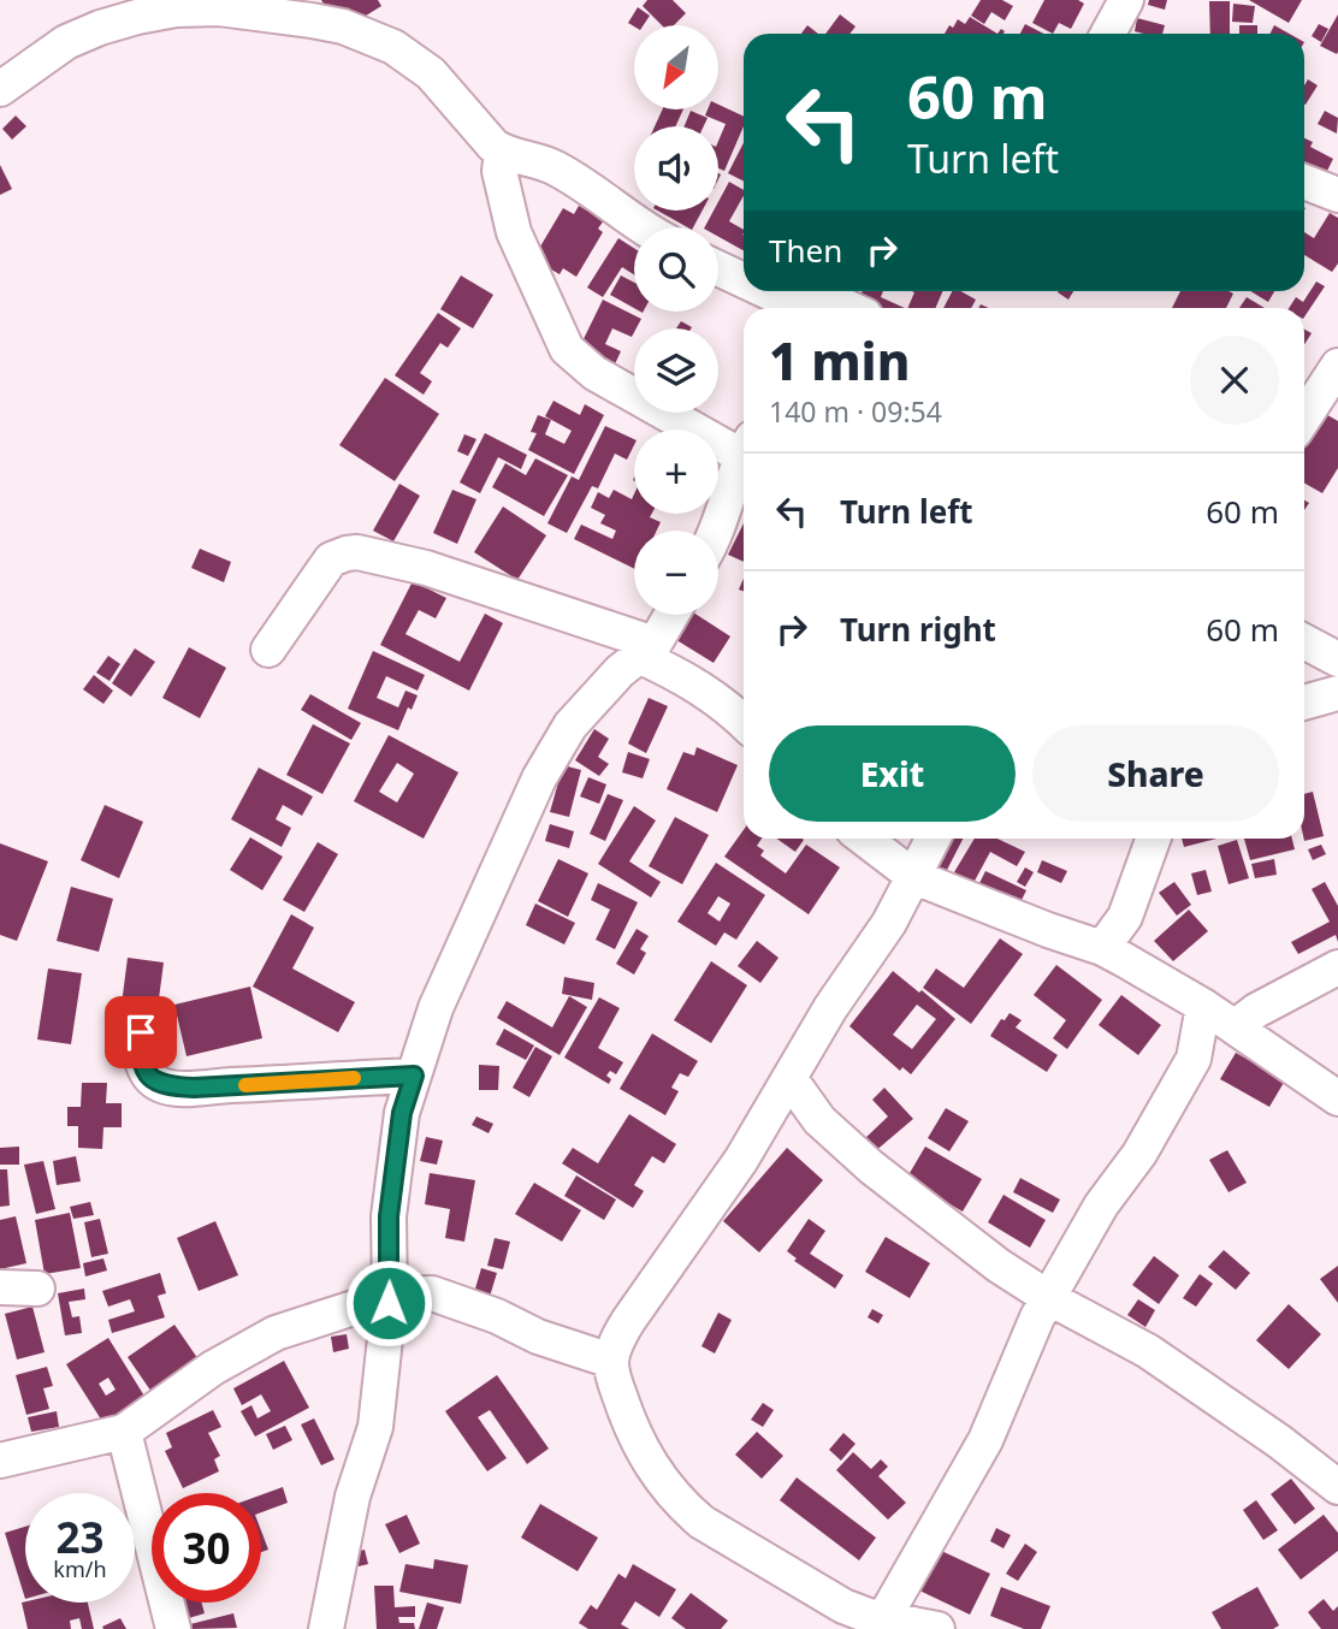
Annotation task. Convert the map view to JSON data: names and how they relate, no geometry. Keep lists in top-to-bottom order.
{
  "north": "bottom left",
  "page": {
    "map_buttons": ["+", "−"],
    "turn": ["60 m", "Turn left"],
    "then": "Then",
    "heading": ["1 min", "140 m · 09:54"],
    "list": [
      {
        "name": "Turn left",
        "value": "60 m"
      },
      {
        "name": "Turn right",
        "value": "60 m"
      }
    ],
    "buttons": ["Exit", "Share"],
    "speed": "23 km/h",
    "limit": "30"
  }
}
